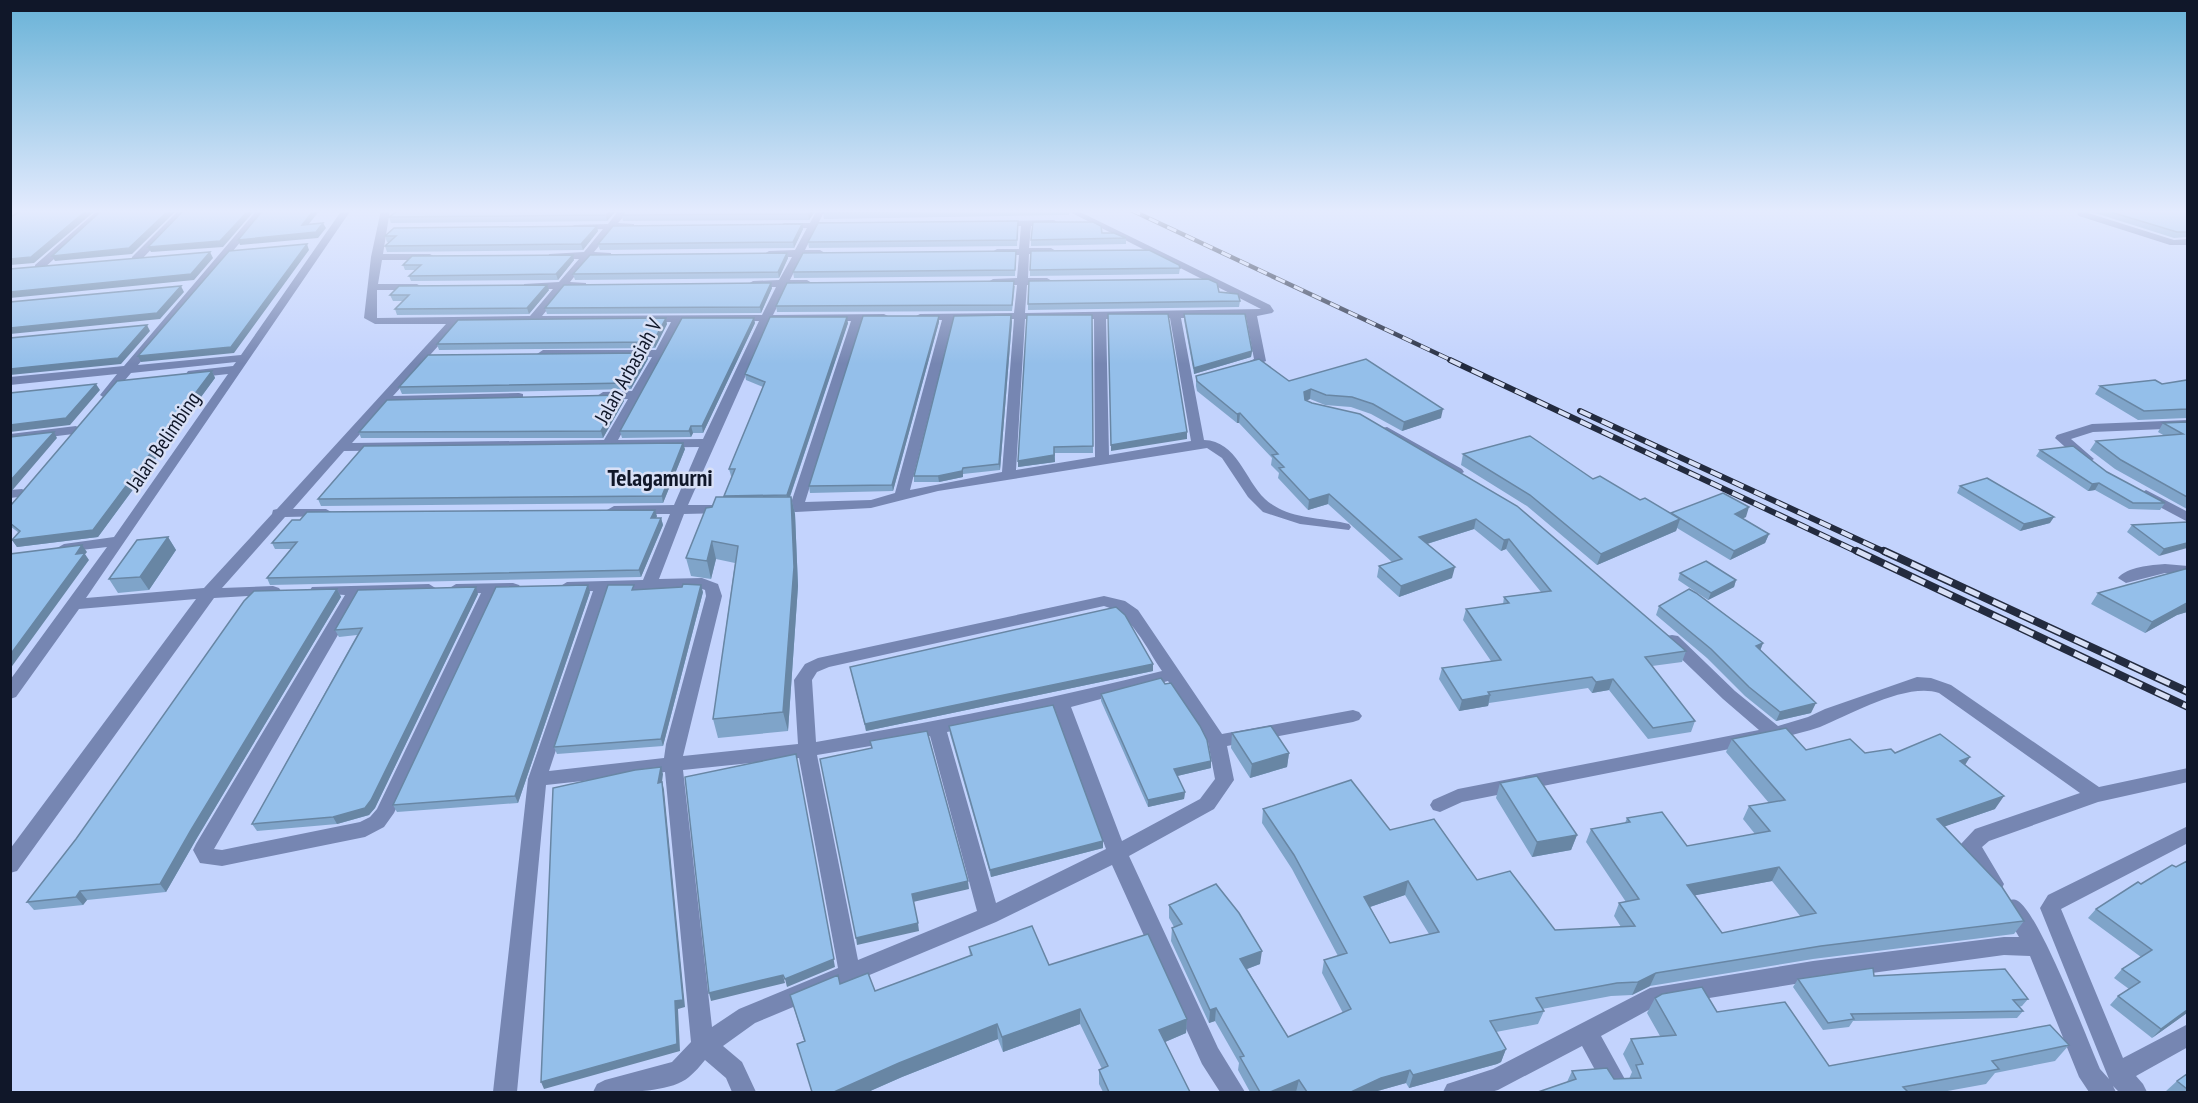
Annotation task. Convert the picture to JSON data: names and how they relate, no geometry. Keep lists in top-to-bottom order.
{
  "streets": {
    "street": ["Jalan Arbasiah V", "Jalan Belimbing"]
  },
  "districts": ["Telagamurni"]
}
